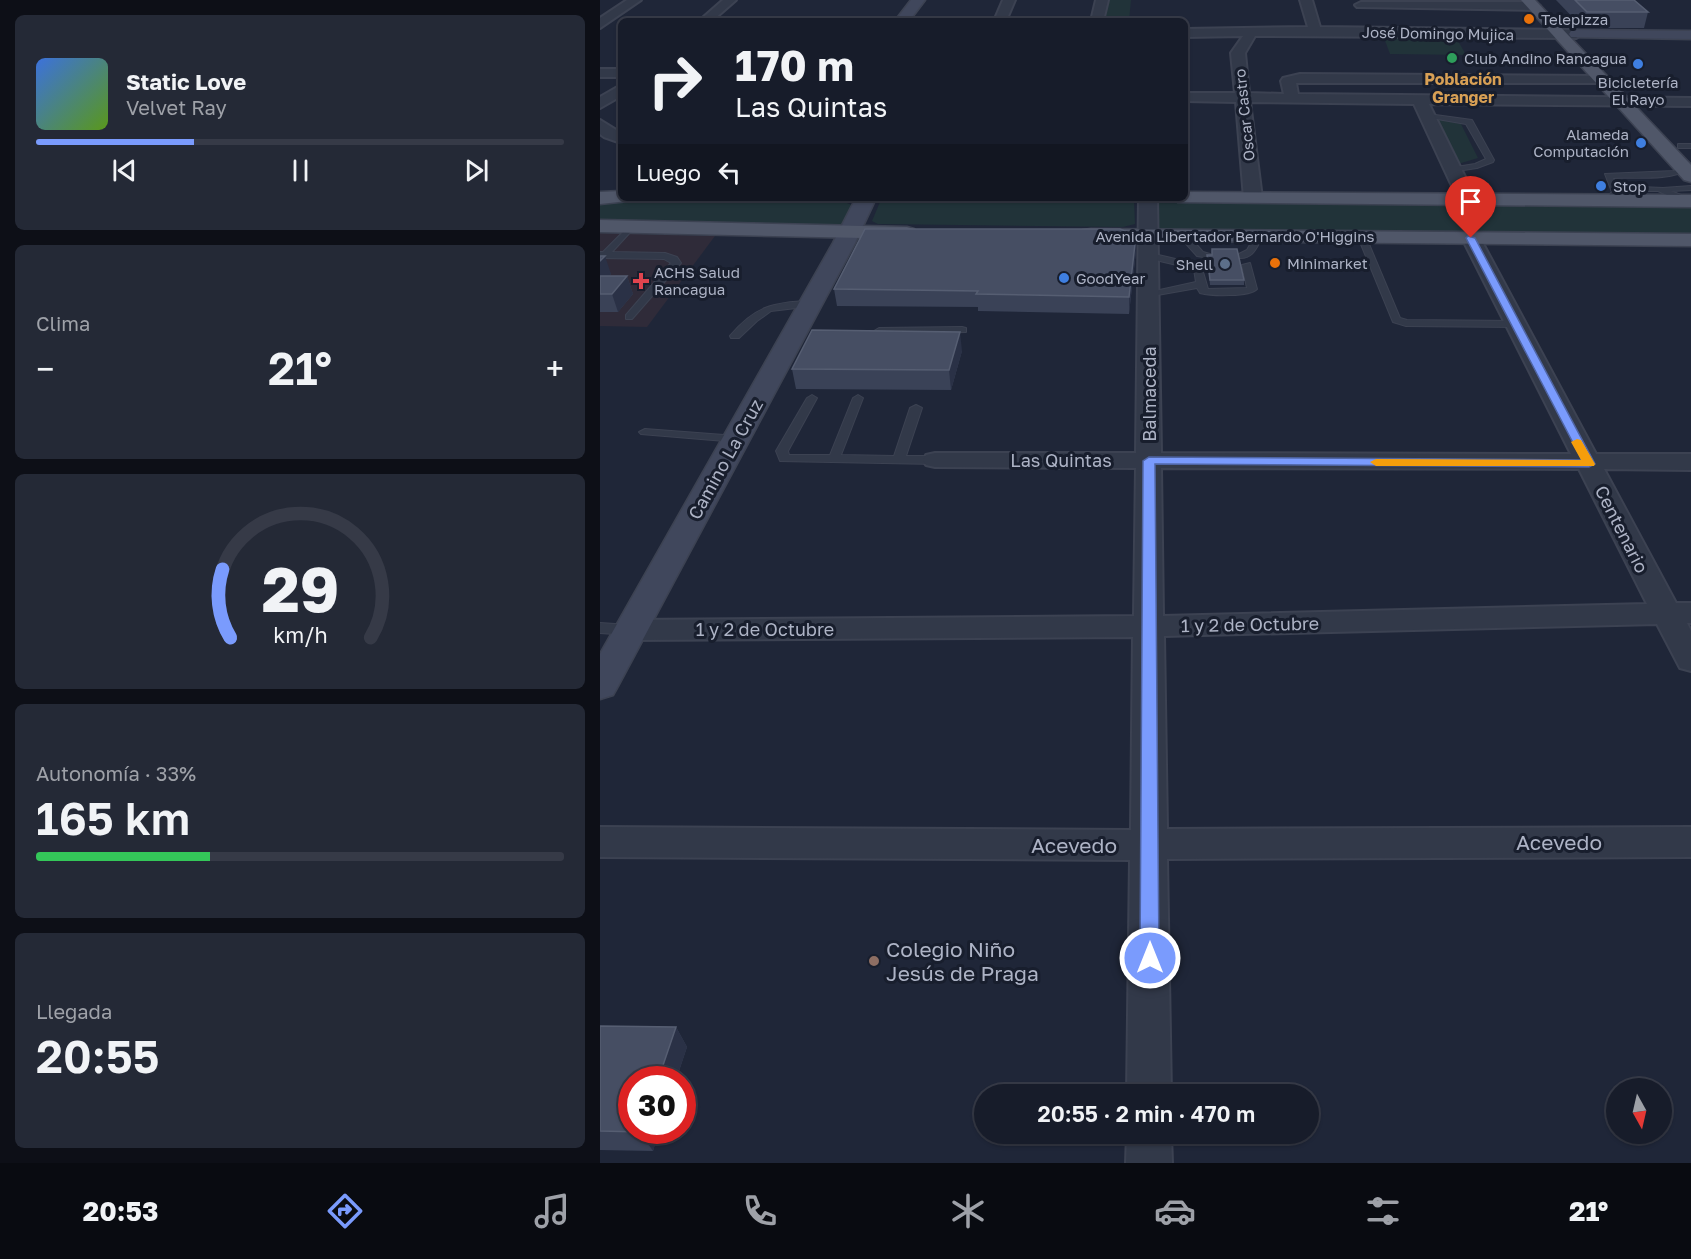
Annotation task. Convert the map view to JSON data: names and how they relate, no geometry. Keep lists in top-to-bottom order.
{
  "streets": {
    "main road": ["Avenida Libertador Bernardo O'Higgins"],
    "street": [
      "José Domingo Mujica",
      "Oscar Castro",
      "Balmaceda",
      "Camino La Cruz",
      "Las Quintas",
      "Centenario",
      "1 y 2 de Octubre",
      "Acevedo"
    ]
  },
  "crossings": [
    ["José Domingo Mujica", "Oscar Castro"],
    ["Avenida Libertador Bernardo O'Higgins", "Balmaceda"],
    ["Avenida Libertador Bernardo O'Higgins", "Centenario"],
    ["Balmaceda", "Las Quintas"],
    ["Balmaceda", "1 y 2 de Octubre"],
    ["Balmaceda", "Acevedo"],
    ["Camino La Cruz", "1 y 2 de Octubre"],
    ["Las Quintas", "Centenario"],
    ["Centenario", "1 y 2 de Octubre"]
  ],
  "districts": ["Población Granger"],
  "places": {
    "other": [
      "Telepizza",
      "Club Andino Rancagua",
      "Bicicletería El Rayo",
      "Alameda Computación",
      "Stop",
      "Minimarket",
      "Shell",
      "GoodYear",
      "Colegio Niño Jesús de Praga"
    ],
    "health": ["ACHS Salud Rancagua"]
  },
  "north": "bottom",
  "page": {
    "turn": ["170 m", "Las Quintas"],
    "song": ["Static Love", "Velvet Ray"],
    "then": "Luego",
    "tile": [
      "Clima",
      ["Autonomía · 33%", "165 km"],
      ["Llegada", "20:55"]
    ],
    "heat": ["−", "21°", "+"],
    "limit": "30",
    "trip": "20:55 · 2 min · 470 m",
    "tabs": ["20:53", "21°"],
    "gauge": ["29", "km/h"]
  }
}
